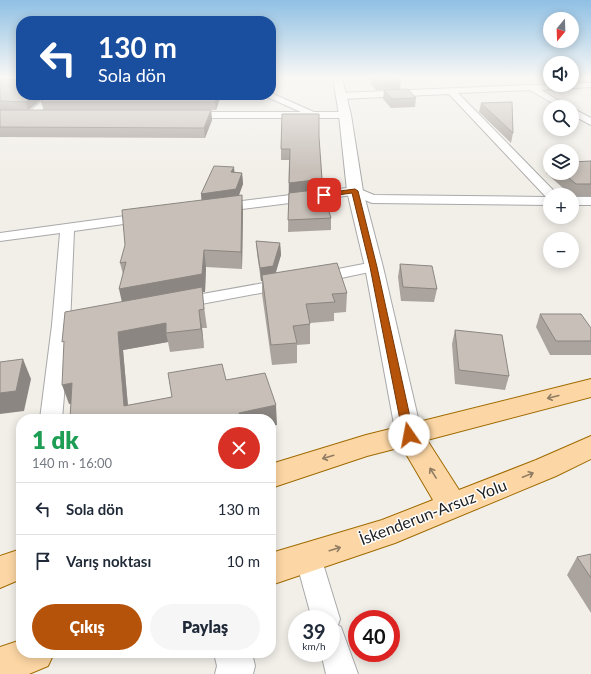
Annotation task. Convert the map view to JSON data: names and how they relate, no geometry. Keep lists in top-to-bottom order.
{
  "streets": {
    "main road": ["İskenderun-Arsuz Yolu"]
  },
  "north": "bottom",
  "page": {
    "map_buttons": ["+", "−"],
    "turn": ["130 m", "Sola dön"],
    "heading": ["1 dk", "140 m · 16:00"],
    "list": [
      {
        "name": "Sola dön",
        "value": "130 m"
      },
      {
        "name": "Varış noktası",
        "value": "10 m"
      }
    ],
    "buttons": ["Çıkış", "Paylaş"],
    "speed": "39 km/h",
    "limit": "40"
  }
}
